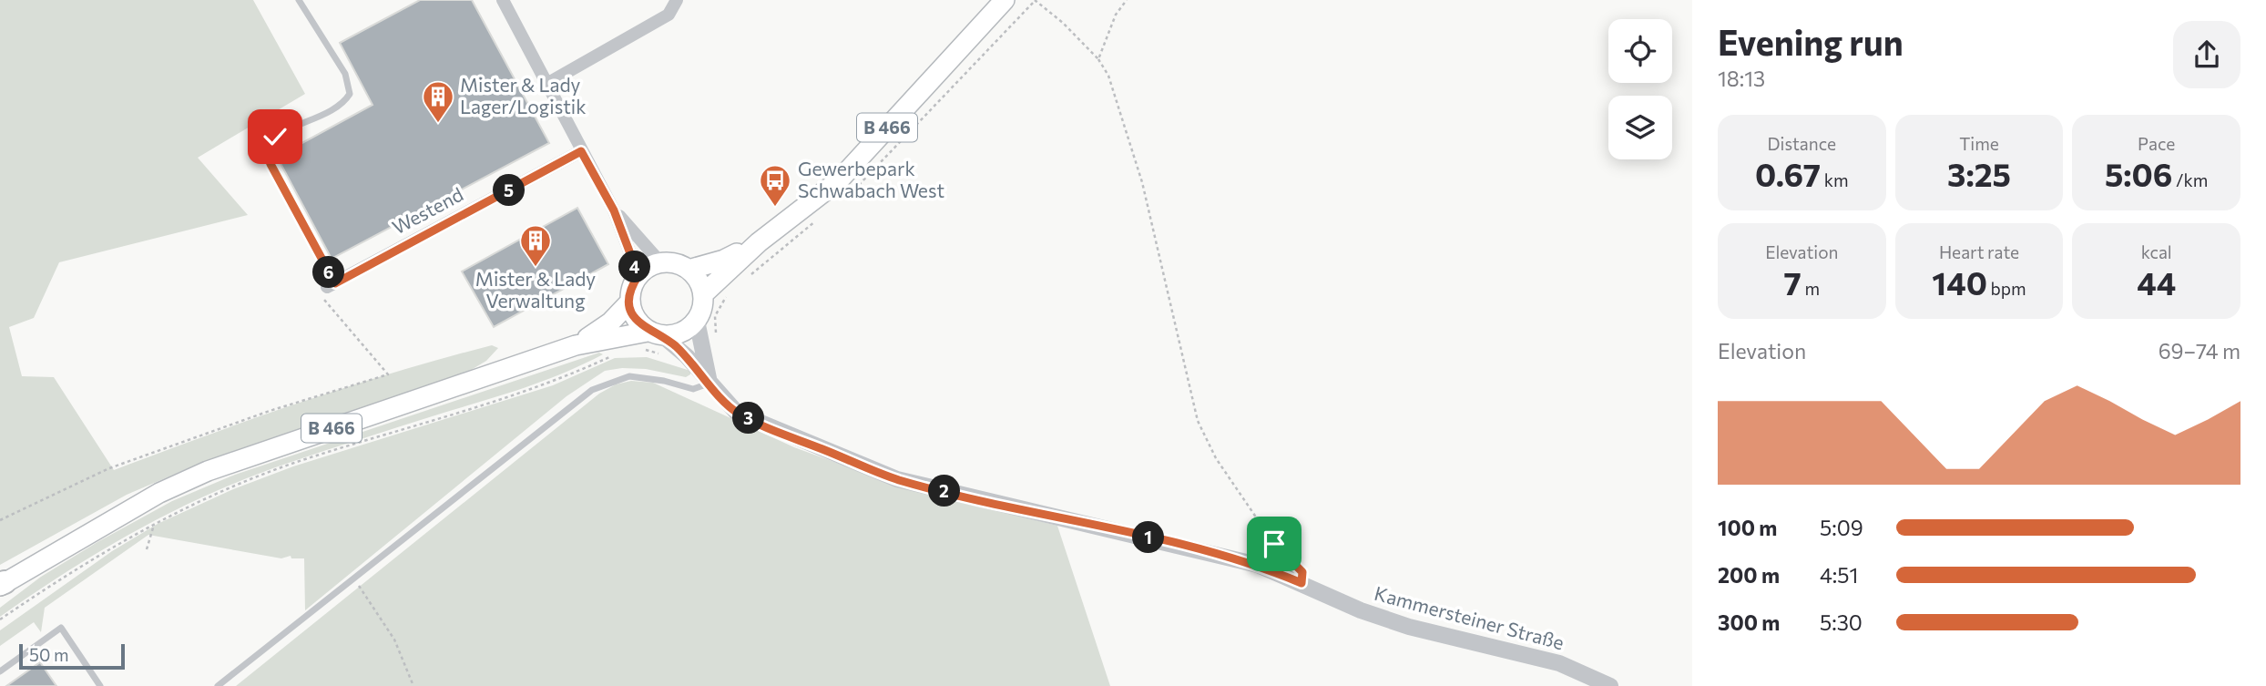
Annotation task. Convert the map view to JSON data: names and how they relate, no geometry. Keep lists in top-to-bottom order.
{
  "streets": {
    "main road": ["B 466"],
    "street": ["Westend", "Kammersteiner Straße"]
  },
  "crossings": [
    ["B 466", "Kammersteiner Straße"]
  ],
  "places": {
    "building": ["Mister & Lady Lager/Logistik", "Mister & Lady Verwaltung"],
    "bus stop": ["Gewerbepark Schwabach West"]
  },
  "scale_bar": "50 m",
  "page": {
    "heading": ["Evening run", "18:13"],
    "stats": [
      ["Distance", "0.67 km"],
      ["Time", "3:25"],
      ["Pace", "5:06 /km"],
      ["Elevation", "7 m"],
      ["Heart rate", "140 bpm"],
      ["kcal", "44"]
    ],
    "pins": [
      "5",
      "4",
      "6",
      "3",
      "2",
      "1"
    ],
    "chart": ["Elevation", "69–74 m"],
    "list": [
      {
        "name": "100 m",
        "note": "5:09"
      },
      {
        "name": "200 m",
        "note": "4:51"
      },
      {
        "name": "300 m",
        "note": "5:30"
      }
    ],
    "scale": "50 m"
  }
}
